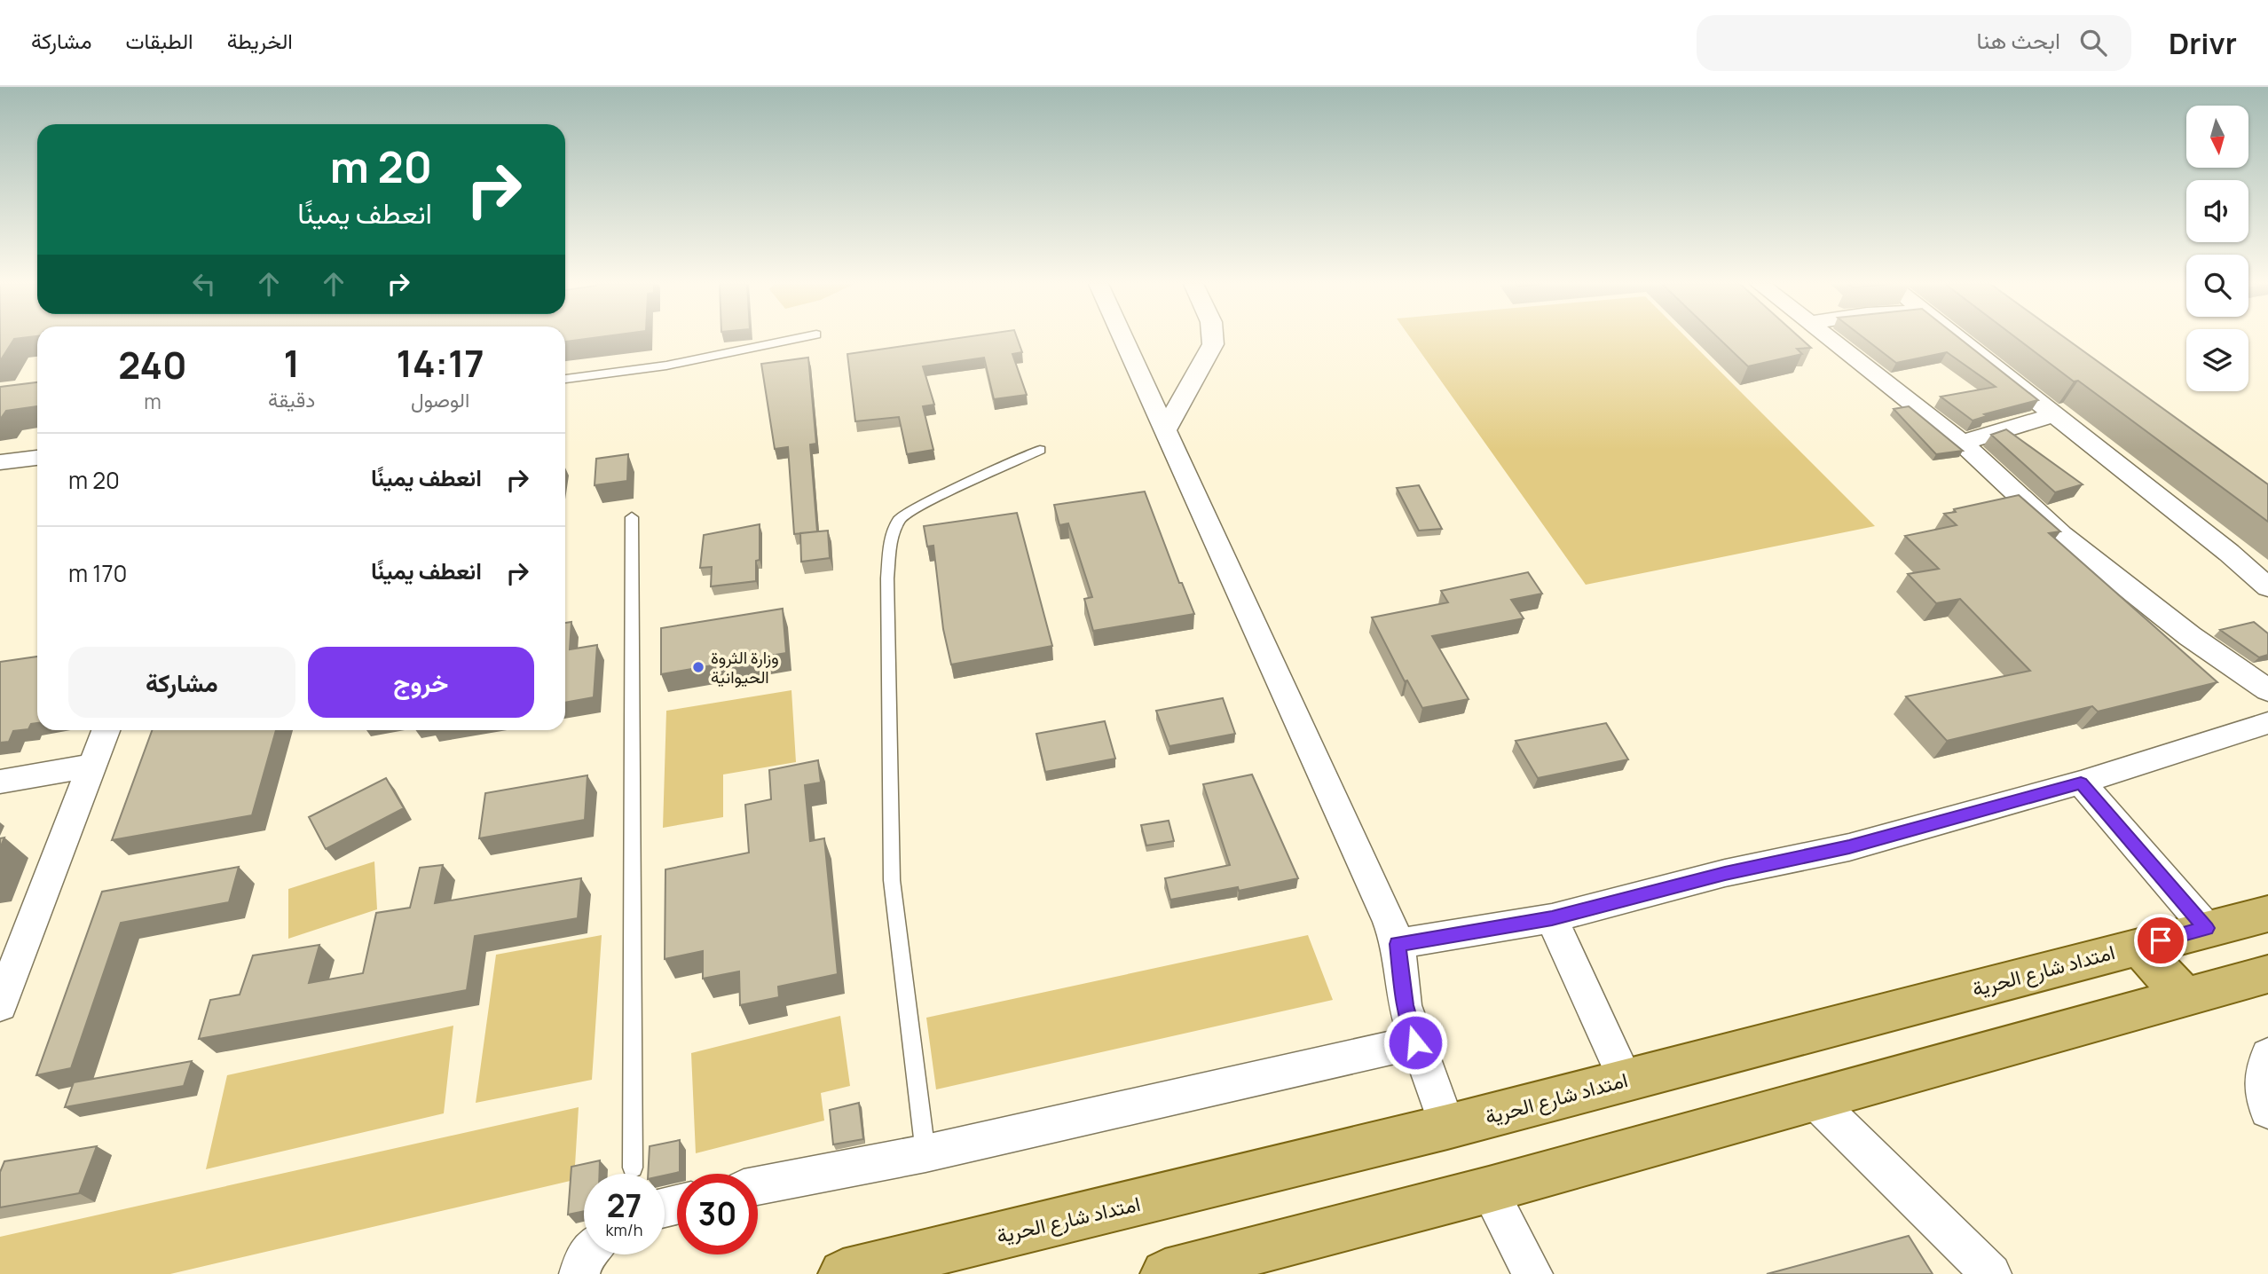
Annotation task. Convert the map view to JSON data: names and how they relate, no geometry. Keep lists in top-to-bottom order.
{
  "streets": {
    "main road": ["امتداد شارع الحرية"]
  },
  "places": ["وزارة الثروة الحيوانية"],
  "north": "bottom",
  "page": {
    "header": "Drivr",
    "search": "ابحث هنا",
    "nav": ["الخريطة", "الطبقات", "مشاركة"],
    "turn": ["20 m", "انعطف يمينًا"],
    "eta": [
      "14:17",
      "الوصول",
      "1",
      "دقيقة",
      "240",
      "m"
    ],
    "list": [
      {
        "name": "انعطف يمينًا",
        "value": "20 m"
      },
      {
        "name": "انعطف يمينًا",
        "value": "170 m"
      }
    ],
    "buttons": ["خروج", "مشاركة"],
    "speed": "27 km/h",
    "limit": "30"
  }
}
